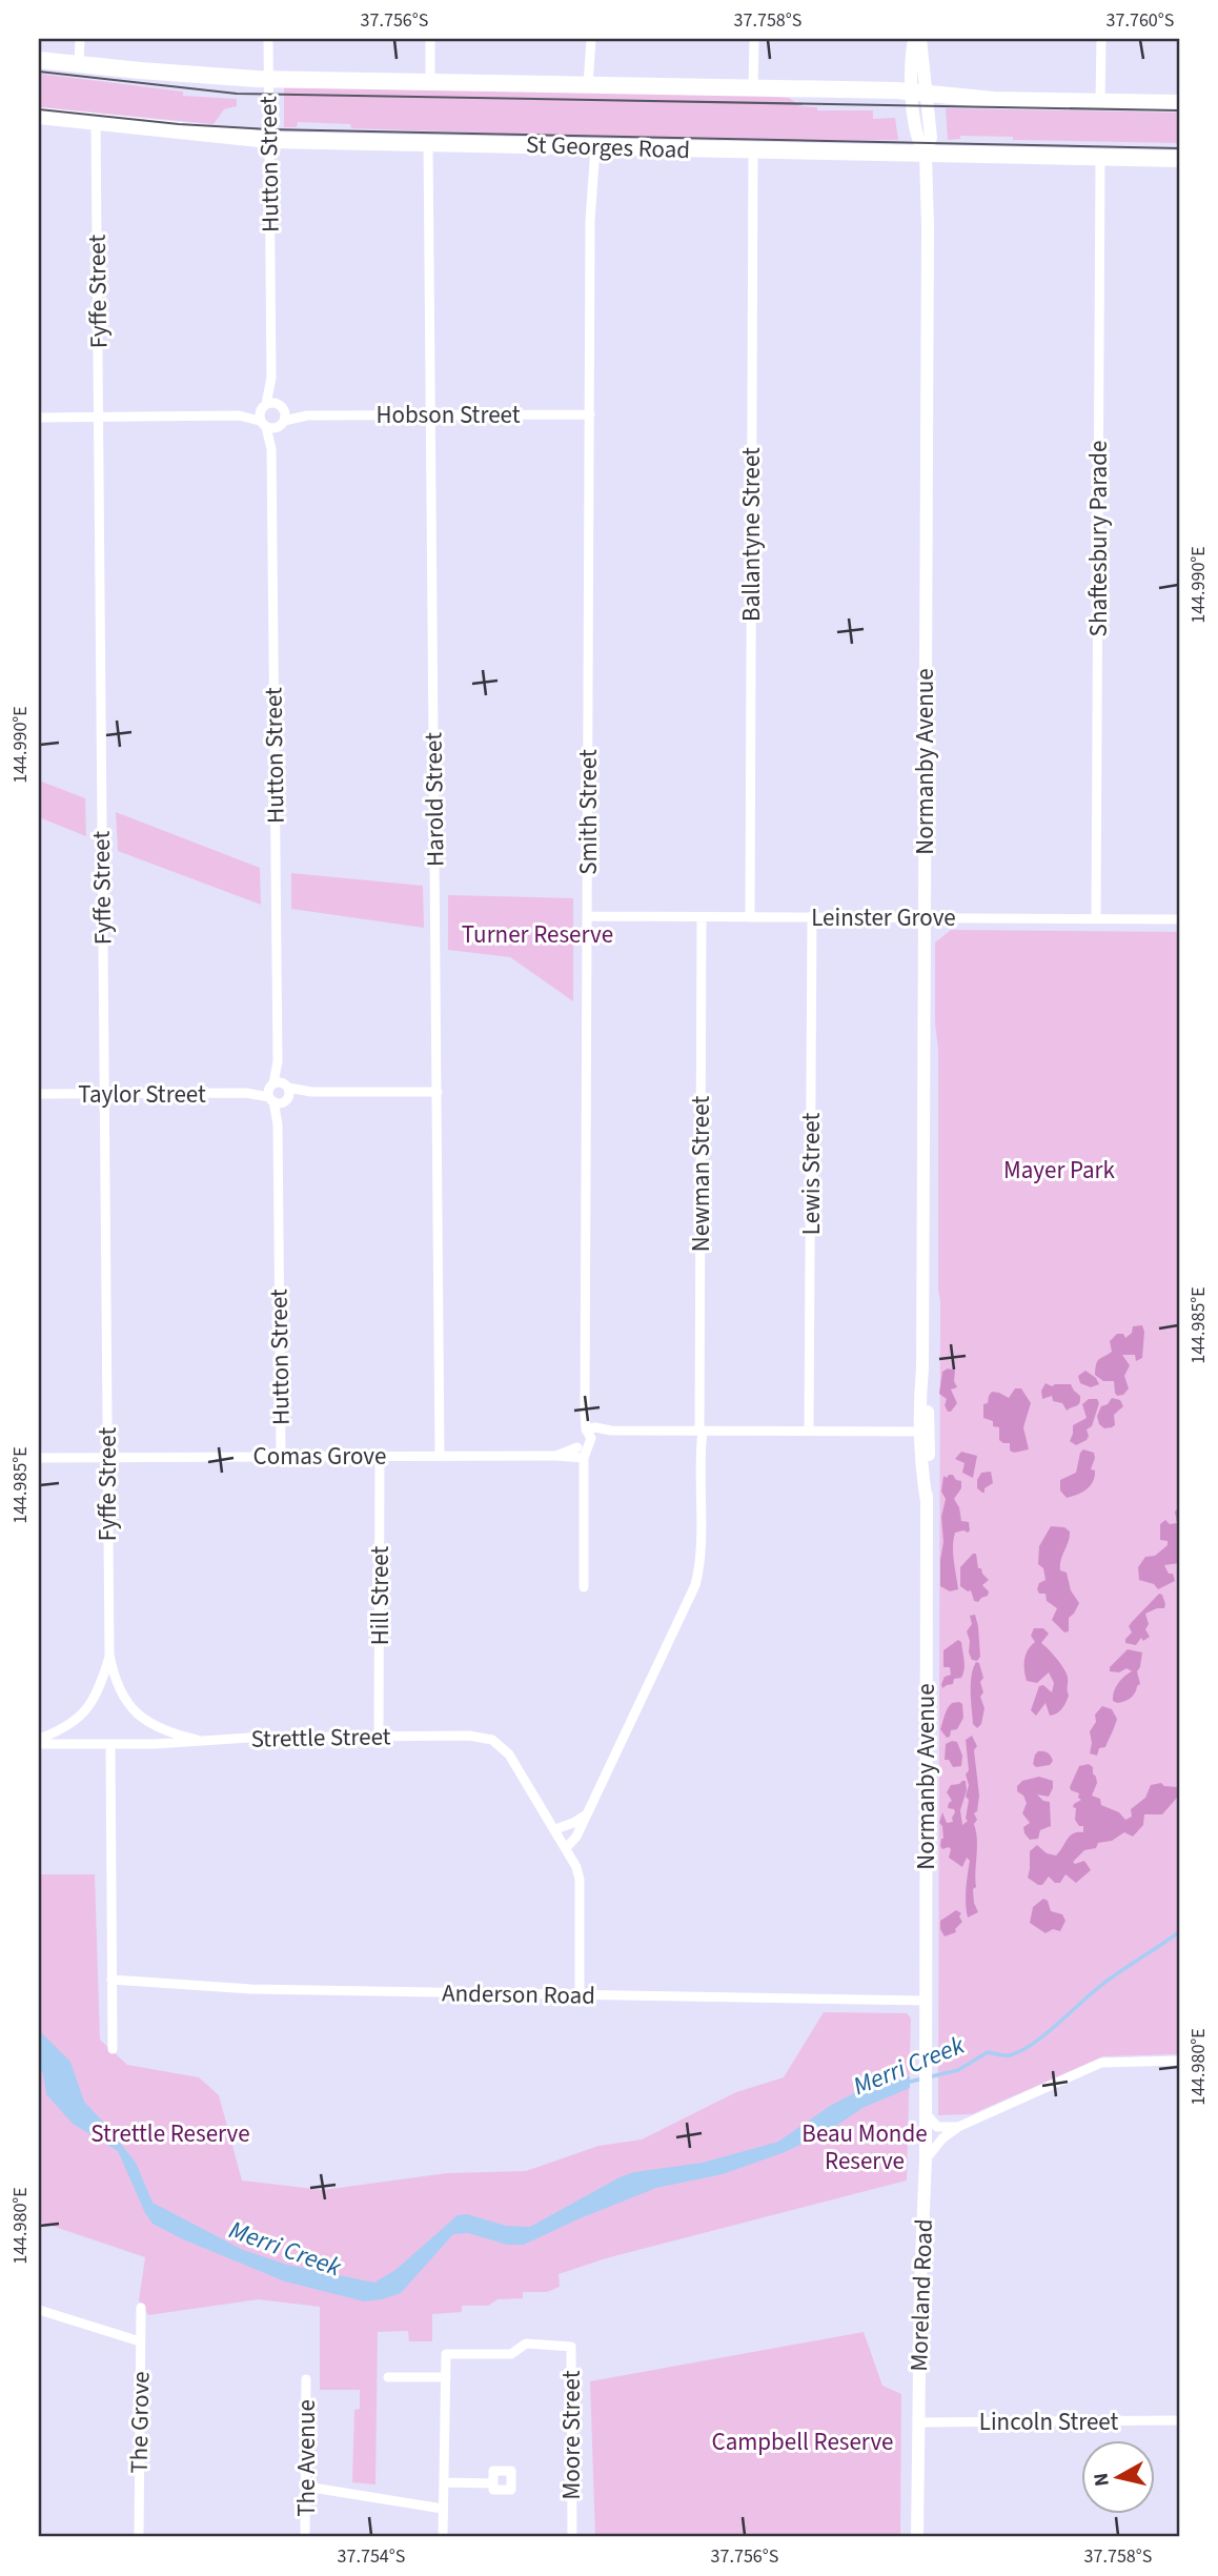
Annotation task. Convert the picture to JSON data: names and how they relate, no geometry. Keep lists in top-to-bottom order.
{
  "streets": {
    "highway": ["St Georges Road"],
    "main road": ["Normanby Avenue", "Moreland Road"],
    "street": [
      "Hutton Street",
      "Fyffe Street",
      "Hobson Street",
      "Ballantyne Street",
      "Shaftesbury Parade",
      "Harold Street",
      "Smith Street",
      "Leinster Grove",
      "Taylor Street",
      "Newman Street",
      "Lewis Street",
      "Comas Grove",
      "Hill Street",
      "Strettle Street",
      "Anderson Road",
      "Lincoln Street",
      "The Grove",
      "Moore Street",
      "The Avenue"
    ]
  },
  "crossings": [
    ["St Georges Road", "Hutton Street"],
    ["St Georges Road", "Fyffe Street"],
    ["St Georges Road", "Ballantyne Street"],
    ["St Georges Road", "Shaftesbury Parade"],
    ["St Georges Road", "Normanby Avenue"],
    ["St Georges Road", "Harold Street"],
    ["St Georges Road", "Smith Street"],
    ["Hutton Street", "Hobson Street"],
    ["Hutton Street", "Taylor Street"],
    ["Hutton Street", "Comas Grove"],
    ["Fyffe Street", "Taylor Street"],
    ["Fyffe Street", "Comas Grove"],
    ["Fyffe Street", "Strettle Street"],
    ["Hobson Street", "Harold Street"],
    ["Hobson Street", "Smith Street"],
    ["Ballantyne Street", "Leinster Grove"],
    ["Shaftesbury Parade", "Leinster Grove"],
    ["Normanby Avenue", "Leinster Grove"],
    ["Normanby Avenue", "Anderson Road"],
    ["Normanby Avenue", "Moreland Road"],
    ["Harold Street", "Taylor Street"],
    ["Harold Street", "Comas Grove"],
    ["Smith Street", "Leinster Grove"],
    ["Smith Street", "Comas Grove"],
    ["Leinster Grove", "Newman Street"],
    ["Leinster Grove", "Lewis Street"],
    ["Comas Grove", "Hill Street"],
    ["Hill Street", "Strettle Street"],
    ["Moreland Road", "Lincoln Street"]
  ],
  "water": ["Merri Creek"],
  "parks": [
    "Turner Reserve",
    "Mayer Park",
    "Strettle Reserve",
    "Beau Monde Reserve",
    "Campbell Reserve"
  ],
  "north": "left",
  "coordinates": [
    "37.756°S",
    "37.758°S",
    "37.760°S",
    "144.990°E",
    "144.985°E",
    "144.980°E",
    "37.754°S"
  ]
}
